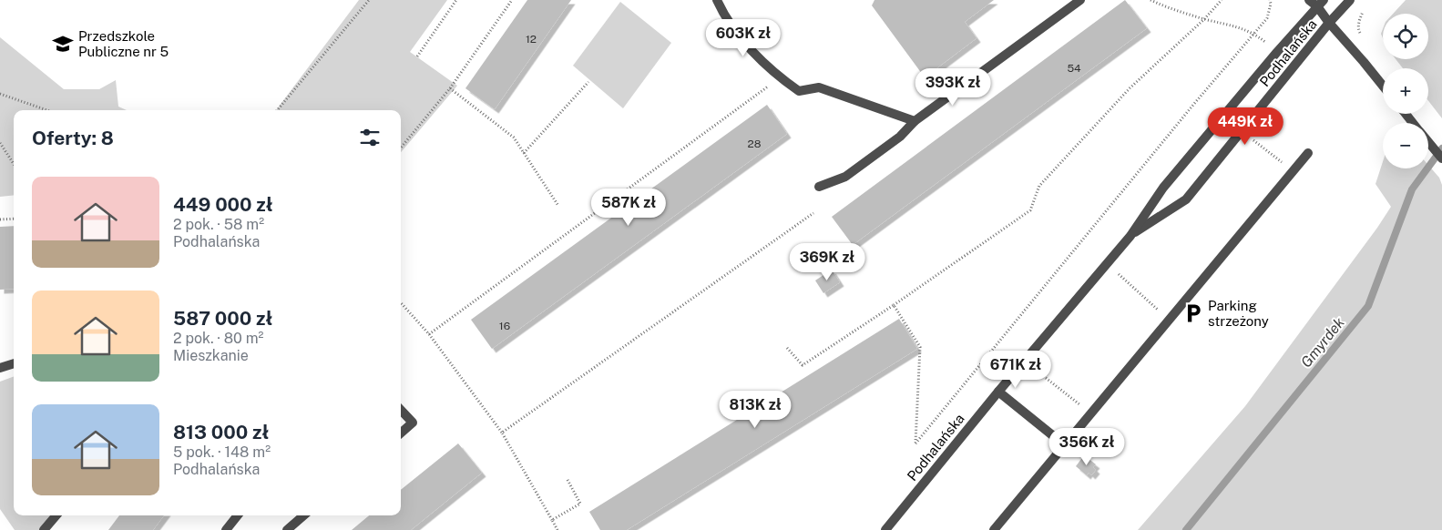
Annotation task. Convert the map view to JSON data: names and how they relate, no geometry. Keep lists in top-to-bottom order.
{
  "streets": {
    "street": ["Podhalańska"]
  },
  "water": ["Gmyrdek"],
  "places": {
    "school or university": ["Przedszkole Publiczne nr 5"],
    "parking": ["Parking strzeżony"]
  },
  "house_numbers": [
    "12",
    "54",
    "28",
    "16"
  ],
  "page": {
    "map_buttons": ["+", "−"],
    "price": [
      "603K zł",
      "393K zł",
      "449K zł",
      "587K zł",
      "369K zł",
      "671K zł",
      "813K zł",
      "356K zł"
    ],
    "heading": "Oferty: 8",
    "list": [
      {
        "name": "449 000 zł",
        "note": "2 pok. · 58 m² · Podhalańska"
      },
      {
        "name": "587 000 zł",
        "note": "2 pok. · 80 m² · Mieszkanie"
      },
      {
        "name": "813 000 zł",
        "note": "5 pok. · 148 m² · Podhalańska"
      }
    ]
  }
}
